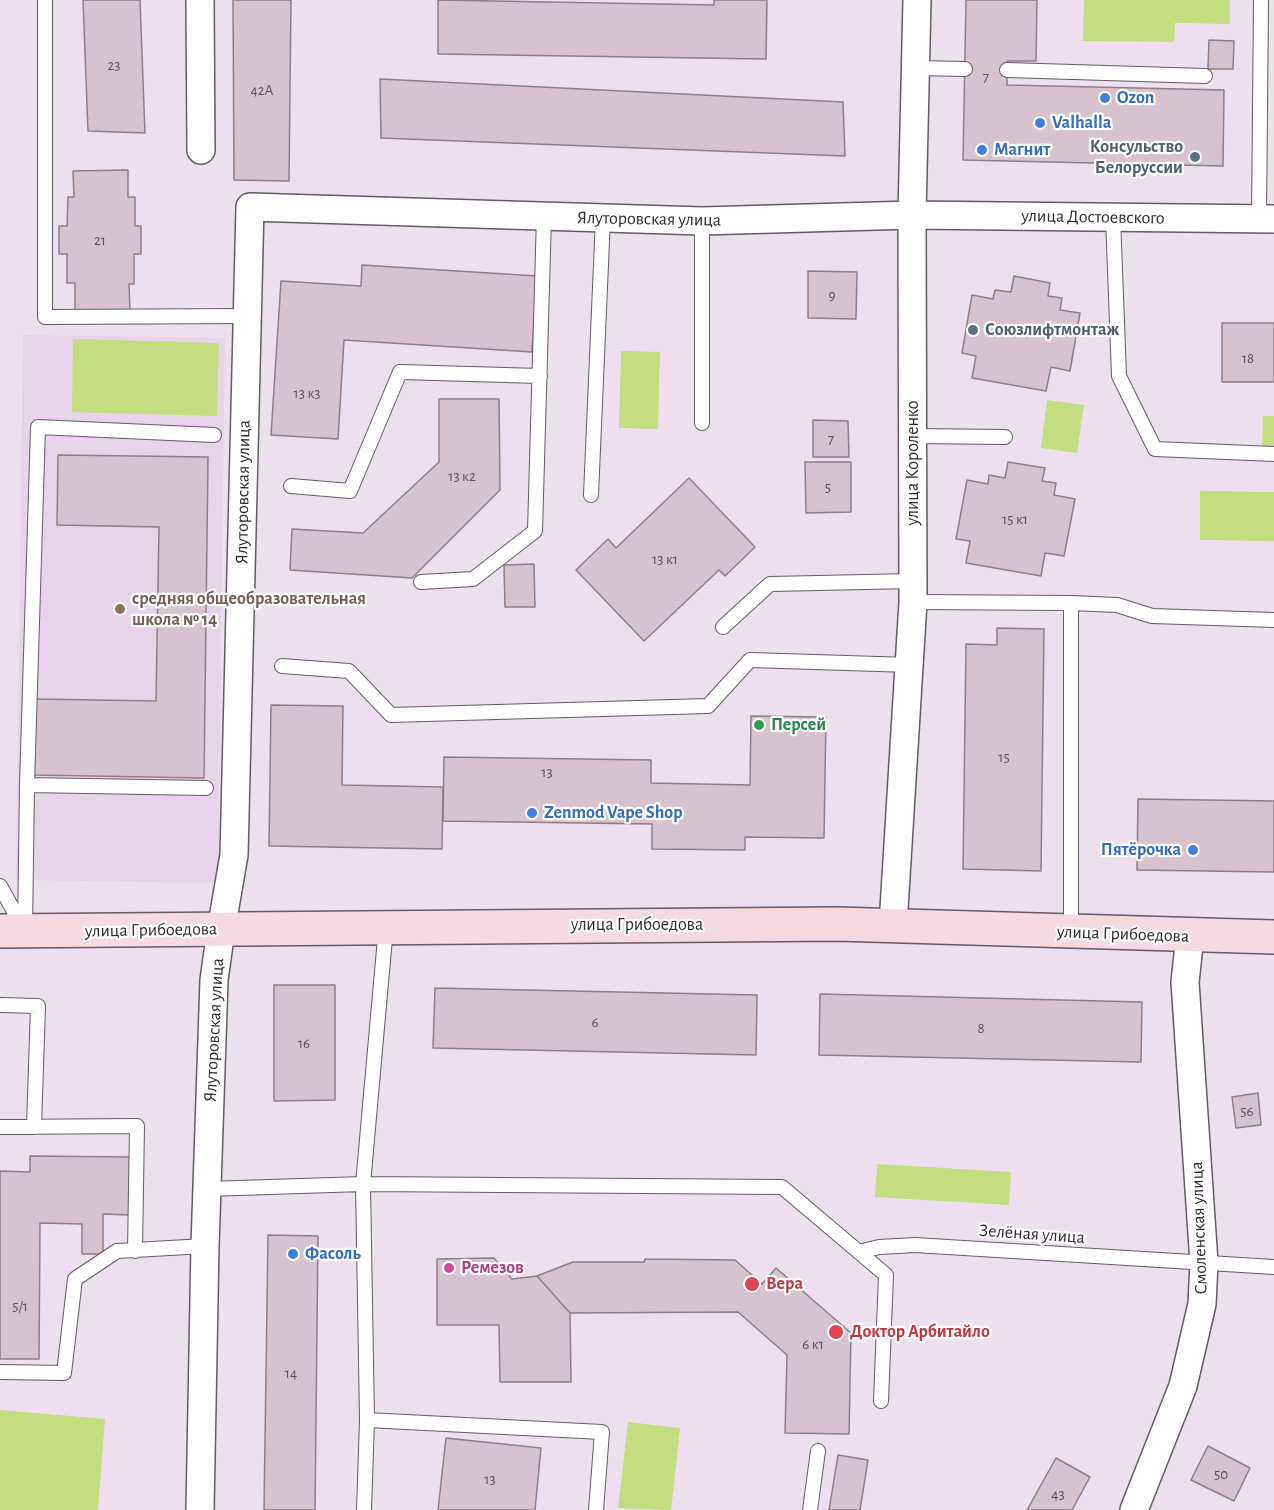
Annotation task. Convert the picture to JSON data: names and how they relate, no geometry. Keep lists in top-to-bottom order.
{
  "streets": {
    "street": [
      "улица Достоевского",
      "Ялуторовская улица",
      "улица Короленко",
      "улица Грибоедова",
      "Смоленская улица"
    ],
    "lane": ["Зелёная улица"]
  },
  "crossings": [
    ["улица Достоевского", "Ялуторовская улица"],
    ["улица Достоевского", "улица Короленко"],
    ["Ялуторовская улица", "улица Короленко"],
    ["Ялуторовская улица", "улица Грибоедова"],
    ["улица Короленко", "улица Грибоедова"],
    ["улица Грибоедова", "Смоленская улица"],
    ["Смоленская улица", "Зелёная улица"]
  ],
  "places": [
    "Ozon",
    "Valhalla",
    "Магнит",
    "Консульство Белоруссии",
    "Союзлифтмонтаж",
    "средняя общеобразовательная школа № 14",
    "Персей",
    "Zenmod Vape Shop",
    "Пятёрочка",
    "Фасоль",
    "Ремезов",
    "Вера",
    "Доктор Арбитайло"
  ],
  "house_numbers": [
    "23",
    "7",
    "42А",
    "21",
    "9",
    "18",
    "13 к3",
    "7",
    "13 к2",
    "5",
    "15 к1",
    "13 к1",
    "15",
    "13",
    "6",
    "8",
    "16",
    "56",
    "5/1",
    "6 к1",
    "14",
    "50",
    "13",
    "43"
  ]
}
